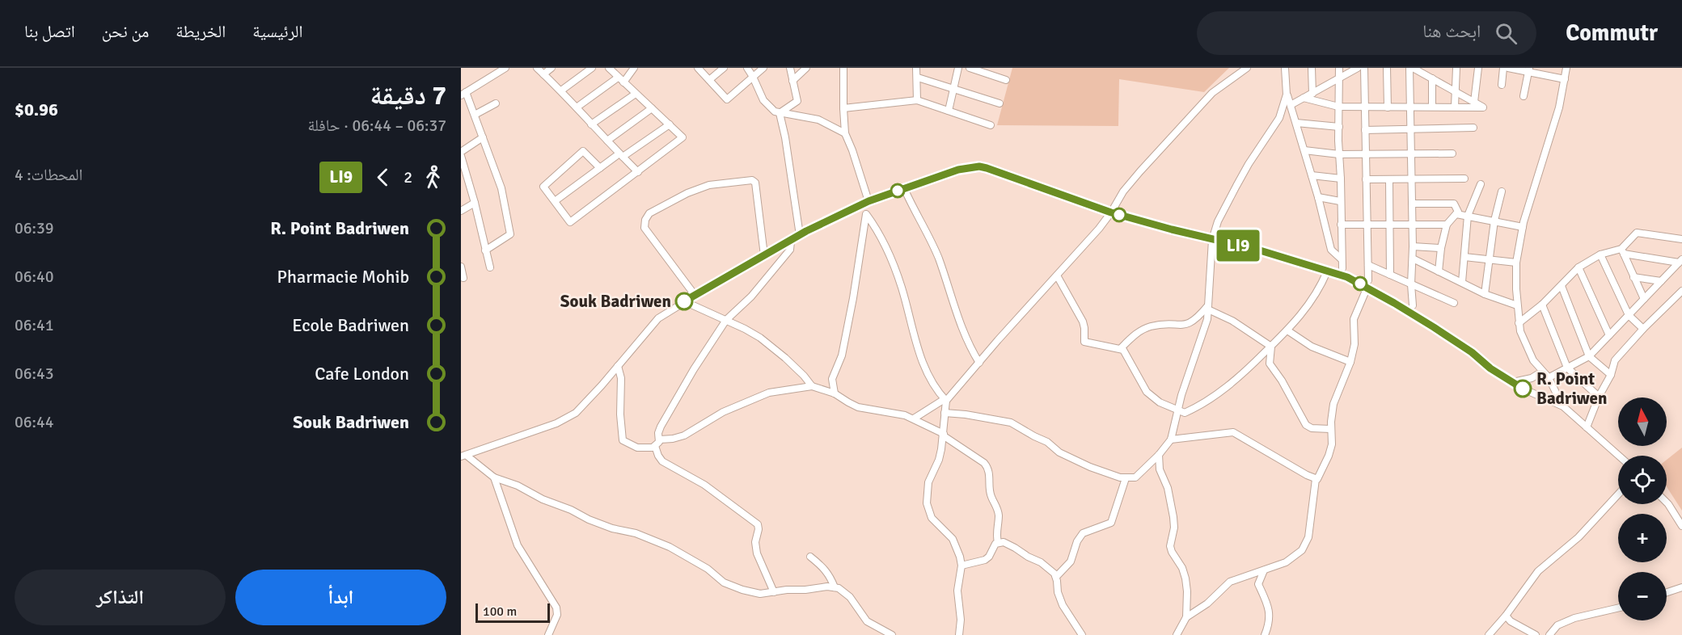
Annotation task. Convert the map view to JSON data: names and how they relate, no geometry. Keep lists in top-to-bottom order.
{
  "places": ["Souk Badriwen", "R. Point Badriwen"],
  "lines": ["bus line LI9"],
  "scale_bar": "100 m",
  "north": "top",
  "page": {
    "header": "Commutr",
    "search": "ابحث هنا",
    "nav": [
      "الرئيسية",
      "الخريطة",
      "من نحن",
      "اتصل بنا"
    ],
    "on_map": "LI9",
    "heading": ["7 دقيقة", "06:37 – 06:44 · حافلة", "$0.96"],
    "legs": ["2", "LI9", "المحطات: 4"],
    "list": [
      {
        "name": "R. Point Badriwen",
        "value": "06:39"
      },
      {
        "name": "Pharmacie Mohib",
        "value": "06:40"
      },
      {
        "name": "Ecole Badriwen",
        "value": "06:41"
      },
      {
        "name": "Cafe London",
        "value": "06:43"
      },
      {
        "name": "Souk Badriwen",
        "value": "06:44"
      }
    ],
    "map_buttons": ["+", "−"],
    "buttons": ["ابدأ", "التذاكر"],
    "scale": "100 m"
  }
}
